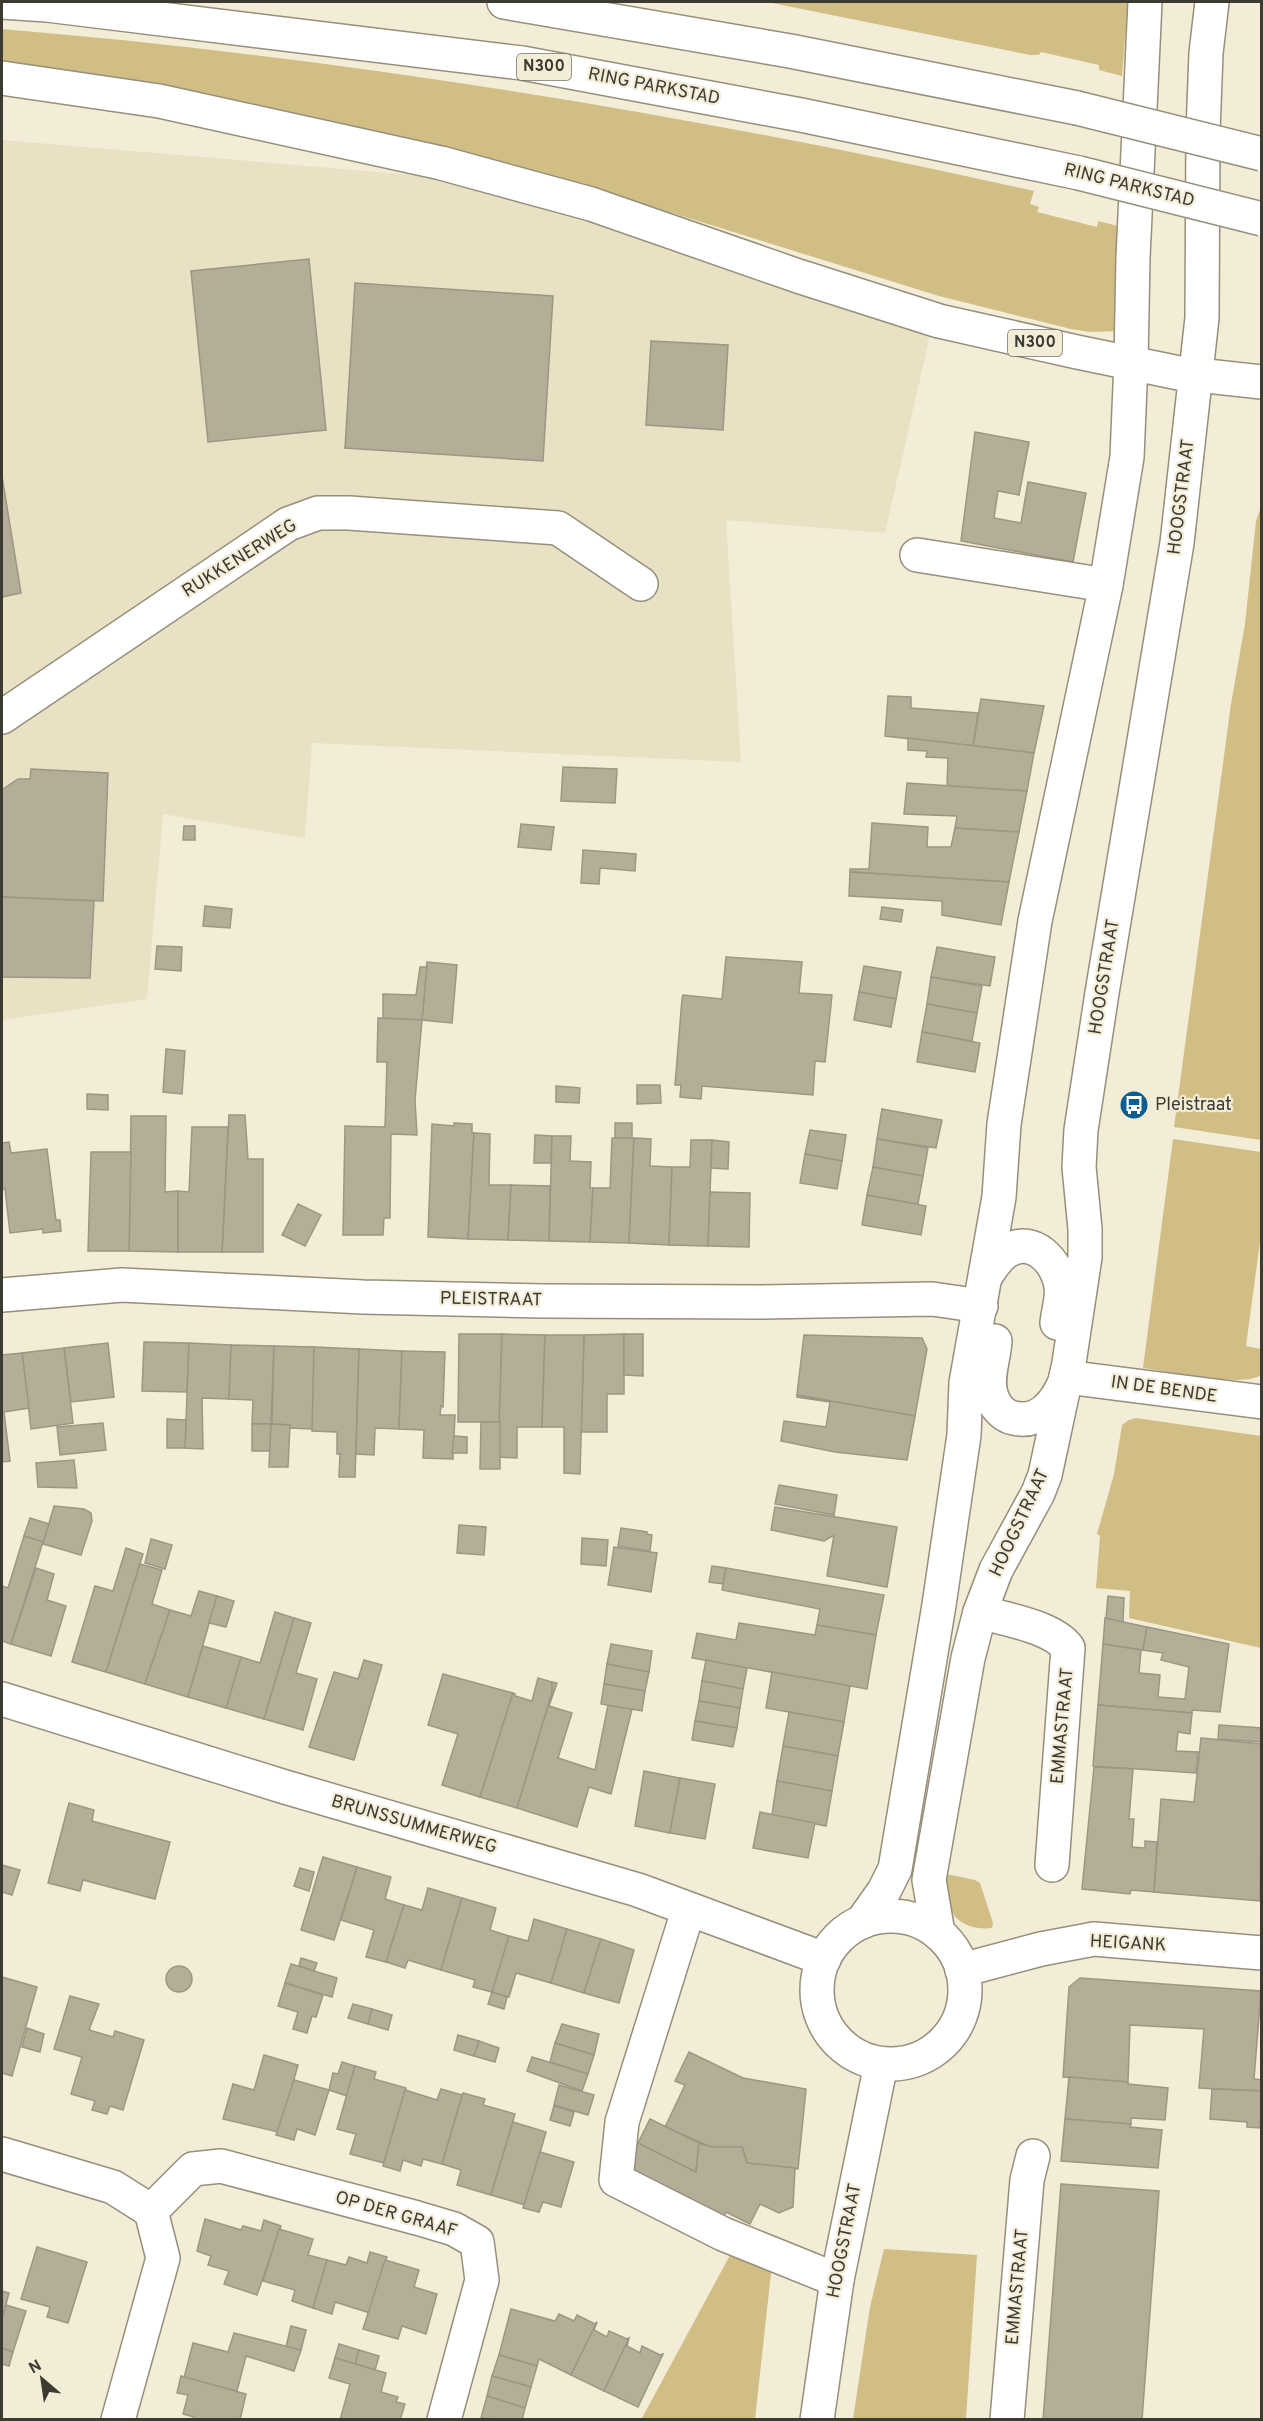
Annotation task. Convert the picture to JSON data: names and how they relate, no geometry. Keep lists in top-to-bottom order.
{
  "streets": {
    "main road": [
      "N300",
      "RING PARKSTAD",
      "HOOGSTRAAT",
      "RUKKENERWEG",
      "PLEISTRAAT",
      "IN DE BENDE",
      "EMMASTRAAT",
      "BRUNSSUMMERWEG",
      "HEIGANK",
      "OP DER GRAAF"
    ]
  },
  "crossings": [
    ["N300", "HOOGSTRAAT"],
    ["HOOGSTRAAT", "IN DE BENDE"],
    ["HOOGSTRAAT", "EMMASTRAAT"],
    ["HOOGSTRAAT", "BRUNSSUMMERWEG"],
    ["HOOGSTRAAT", "HEIGANK"],
    ["BRUNSSUMMERWEG", "HEIGANK"]
  ],
  "places": {
    "bus stop": ["Pleistraat"]
  },
  "north": "top left"
}
